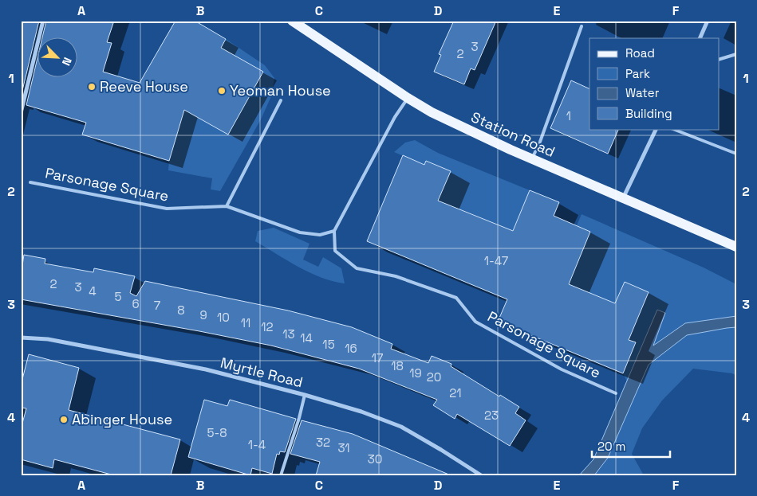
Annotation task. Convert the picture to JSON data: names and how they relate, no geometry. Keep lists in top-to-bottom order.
{
  "streets": {
    "main road": ["Station Road"],
    "street": ["Myrtle Road"],
    "lane": ["Parsonage Square"]
  },
  "places": ["Reeve House", "Yeoman House", "Abinger House"],
  "house_numbers": [
    "3",
    "2",
    "1",
    "1-47",
    "2",
    "3",
    "4",
    "5",
    "6",
    "7",
    "8",
    "9",
    "10",
    "11",
    "12",
    "13",
    "14",
    "15",
    "16",
    "17",
    "18",
    "19",
    "20",
    "21",
    "23",
    "5-8",
    "32",
    "1-4",
    "31",
    "30"
  ],
  "legend": [
    "Road",
    "Park",
    "Water",
    "Building"
  ],
  "scale_bar": "20 m",
  "north": "bottom right",
  "grid": {
    "columns": [
      "A",
      "B",
      "C",
      "D",
      "E",
      "F"
    ],
    "rows": [
      "1",
      "2",
      "3",
      "4"
    ]
  }
}
